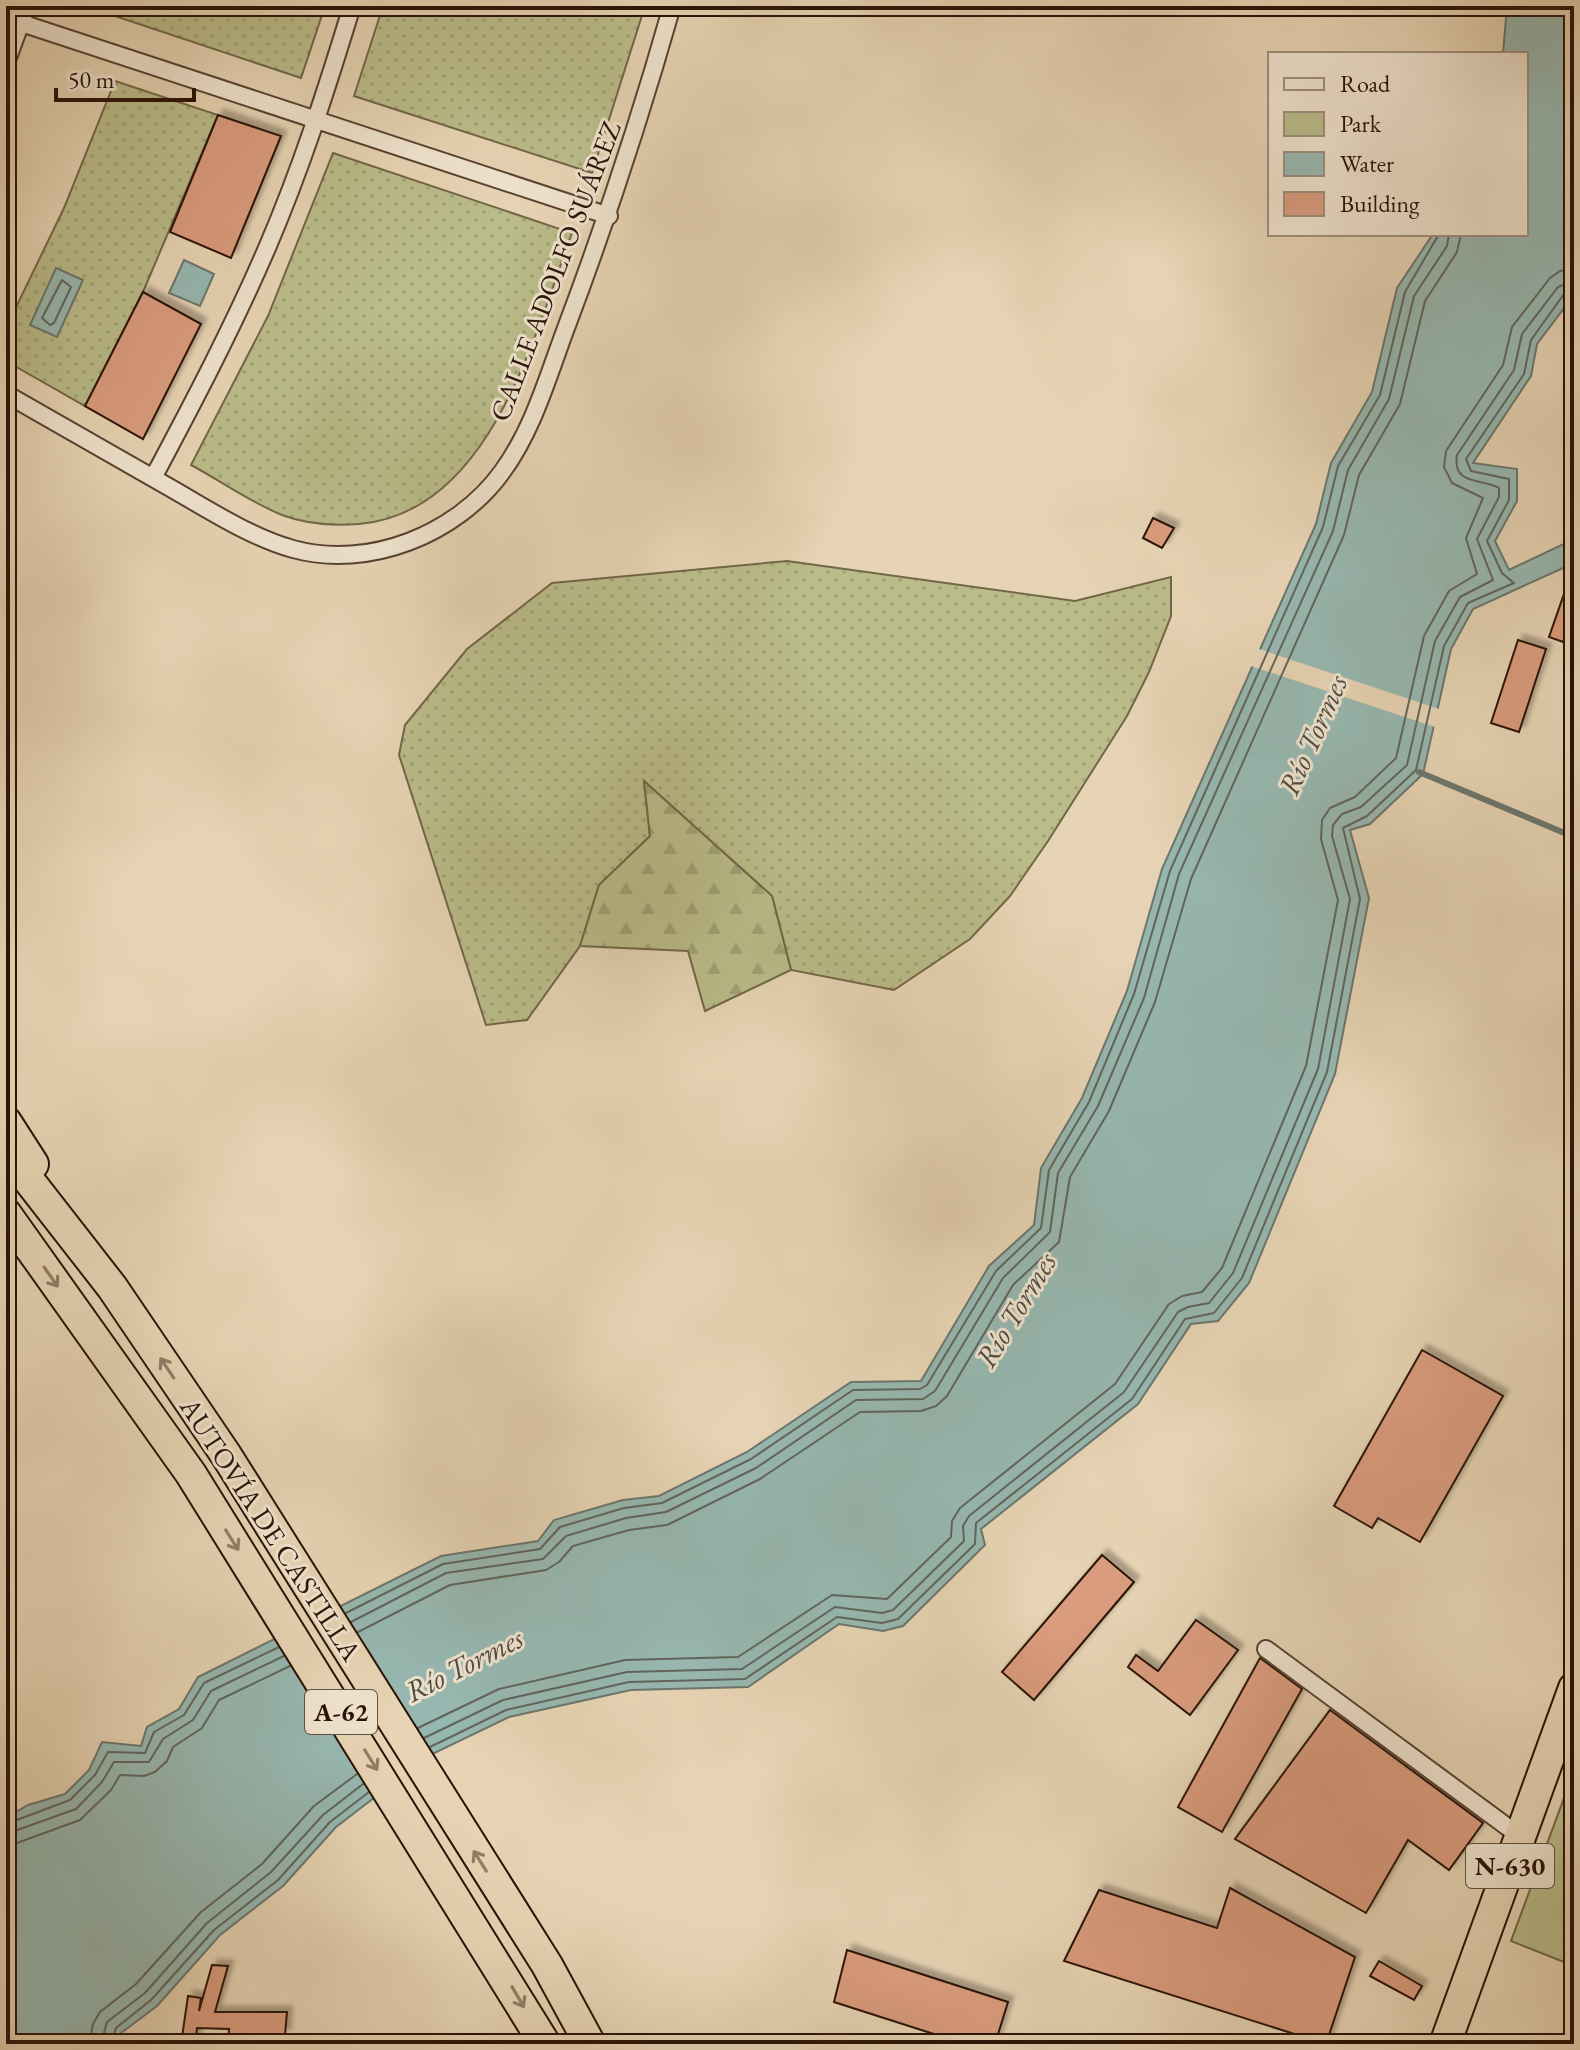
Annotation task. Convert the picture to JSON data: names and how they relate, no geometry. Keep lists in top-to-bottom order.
{
  "streets": {
    "highway": ["AUTOVÍA DE CASTILLA", "A-62", "N-630"],
    "street": ["CALLE ADOLFO SUÁREZ"]
  },
  "water": ["Río Tormes"],
  "legend": [
    "Road",
    "Park",
    "Water",
    "Building"
  ],
  "scale_bar": "50 m"
}
